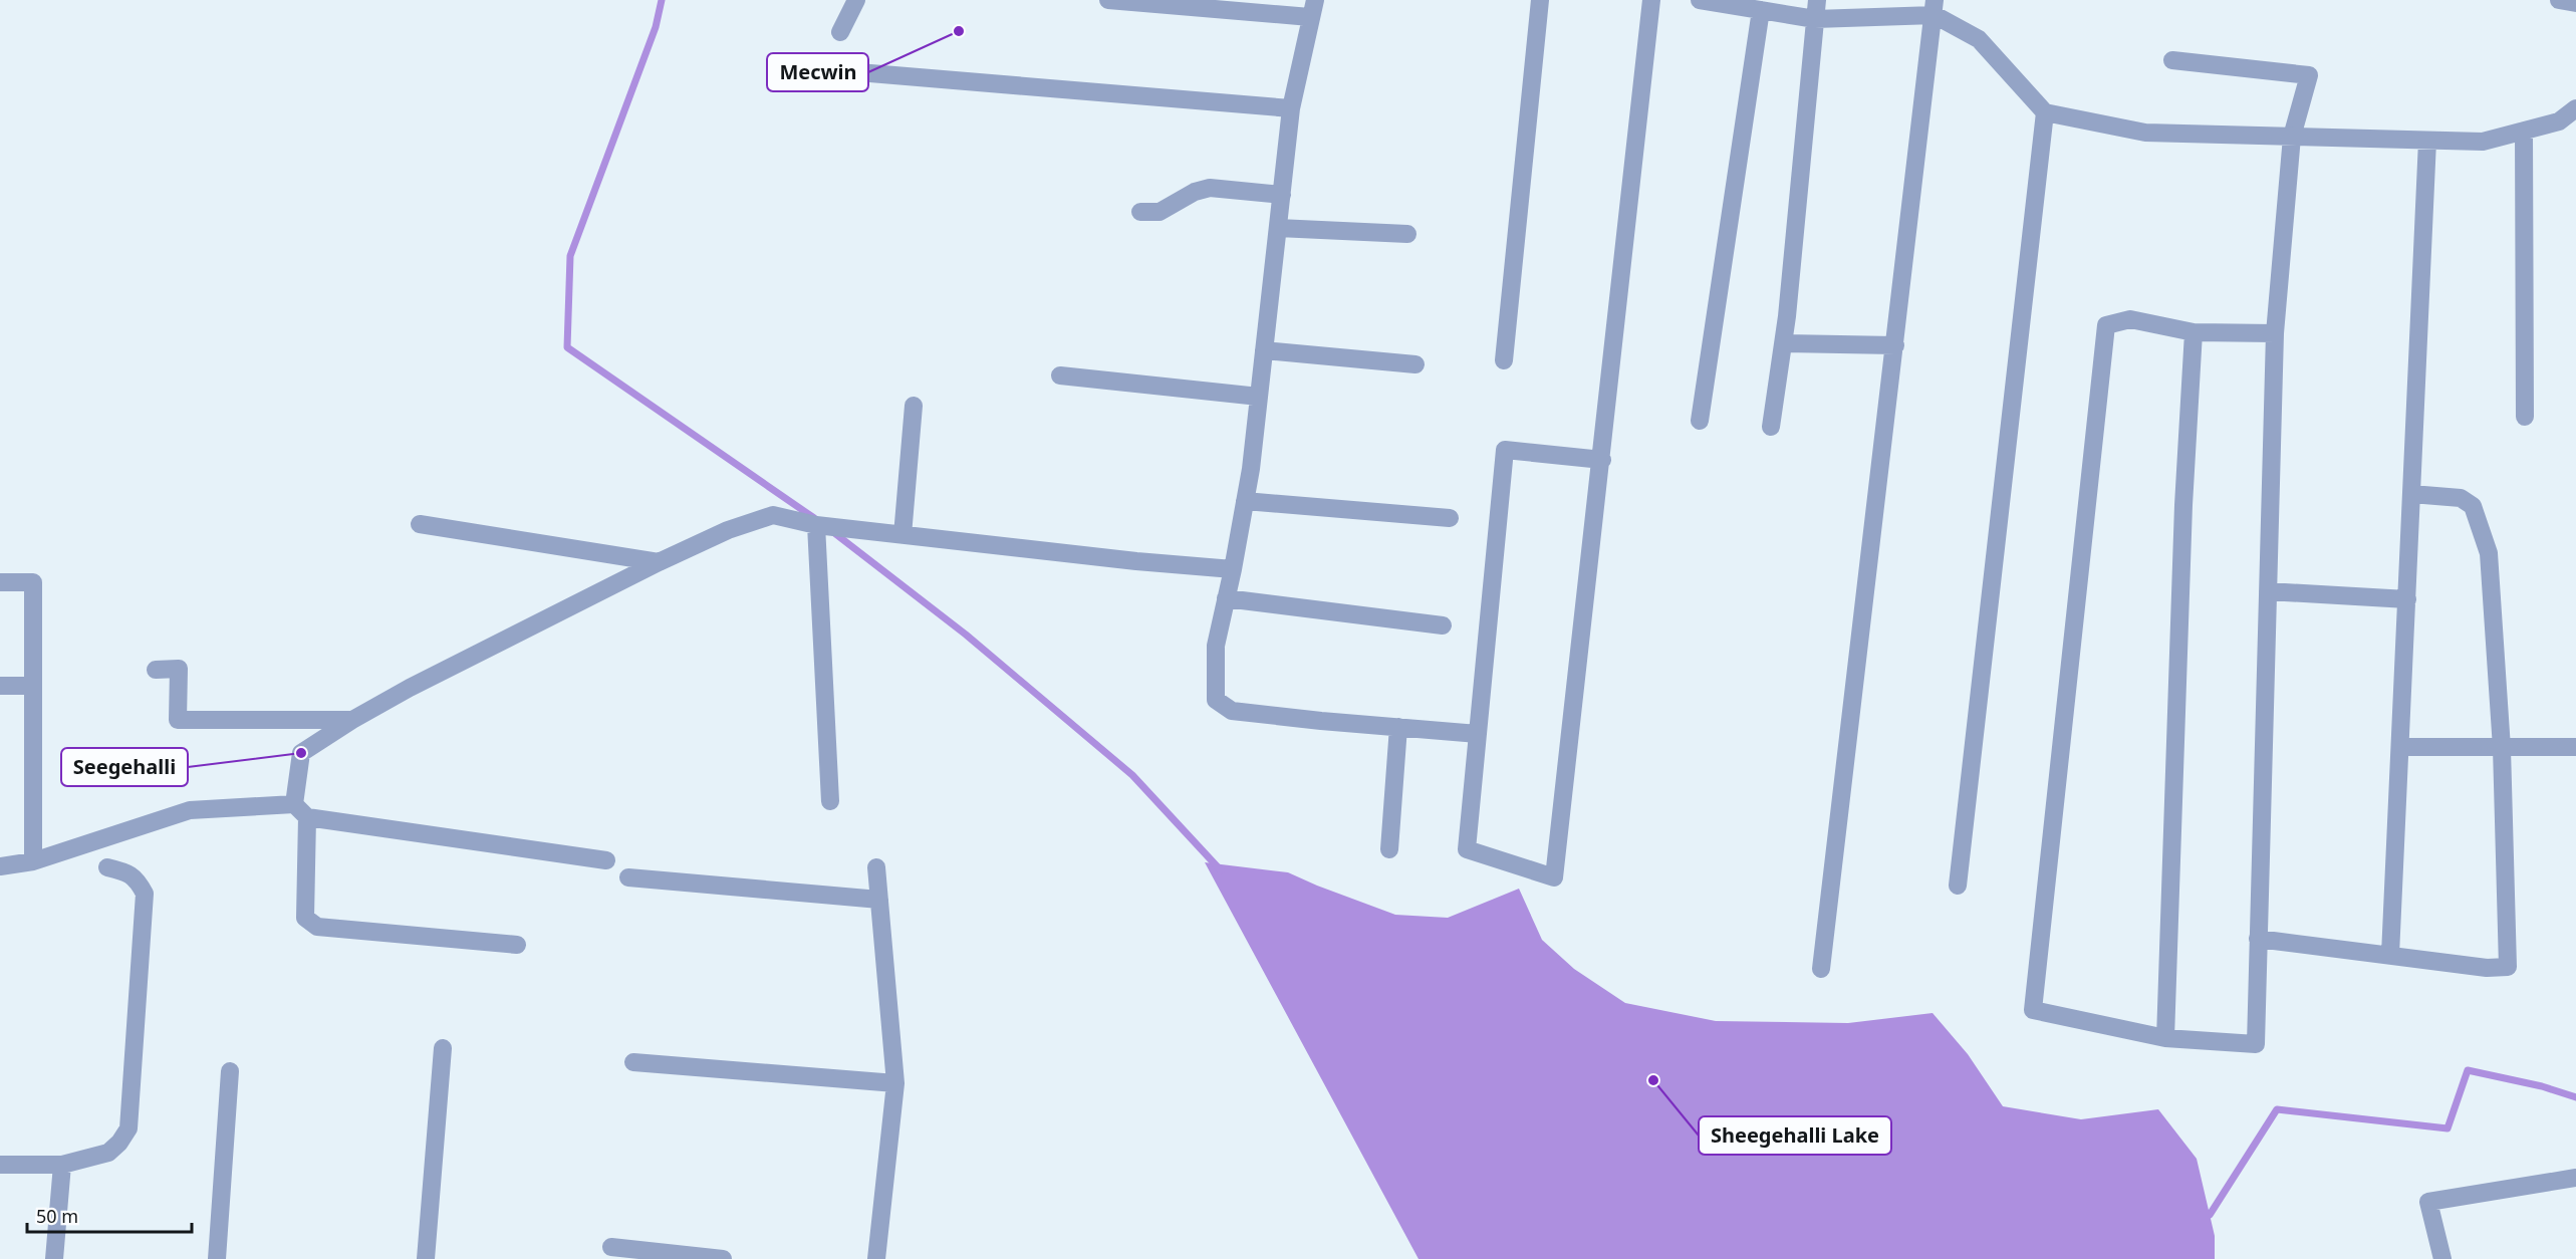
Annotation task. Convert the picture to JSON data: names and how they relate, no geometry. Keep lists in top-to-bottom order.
{
  "places": ["Mecwin", "Seegehalli", "Sheegehalli Lake"],
  "scale_bar": "50 m"
}
